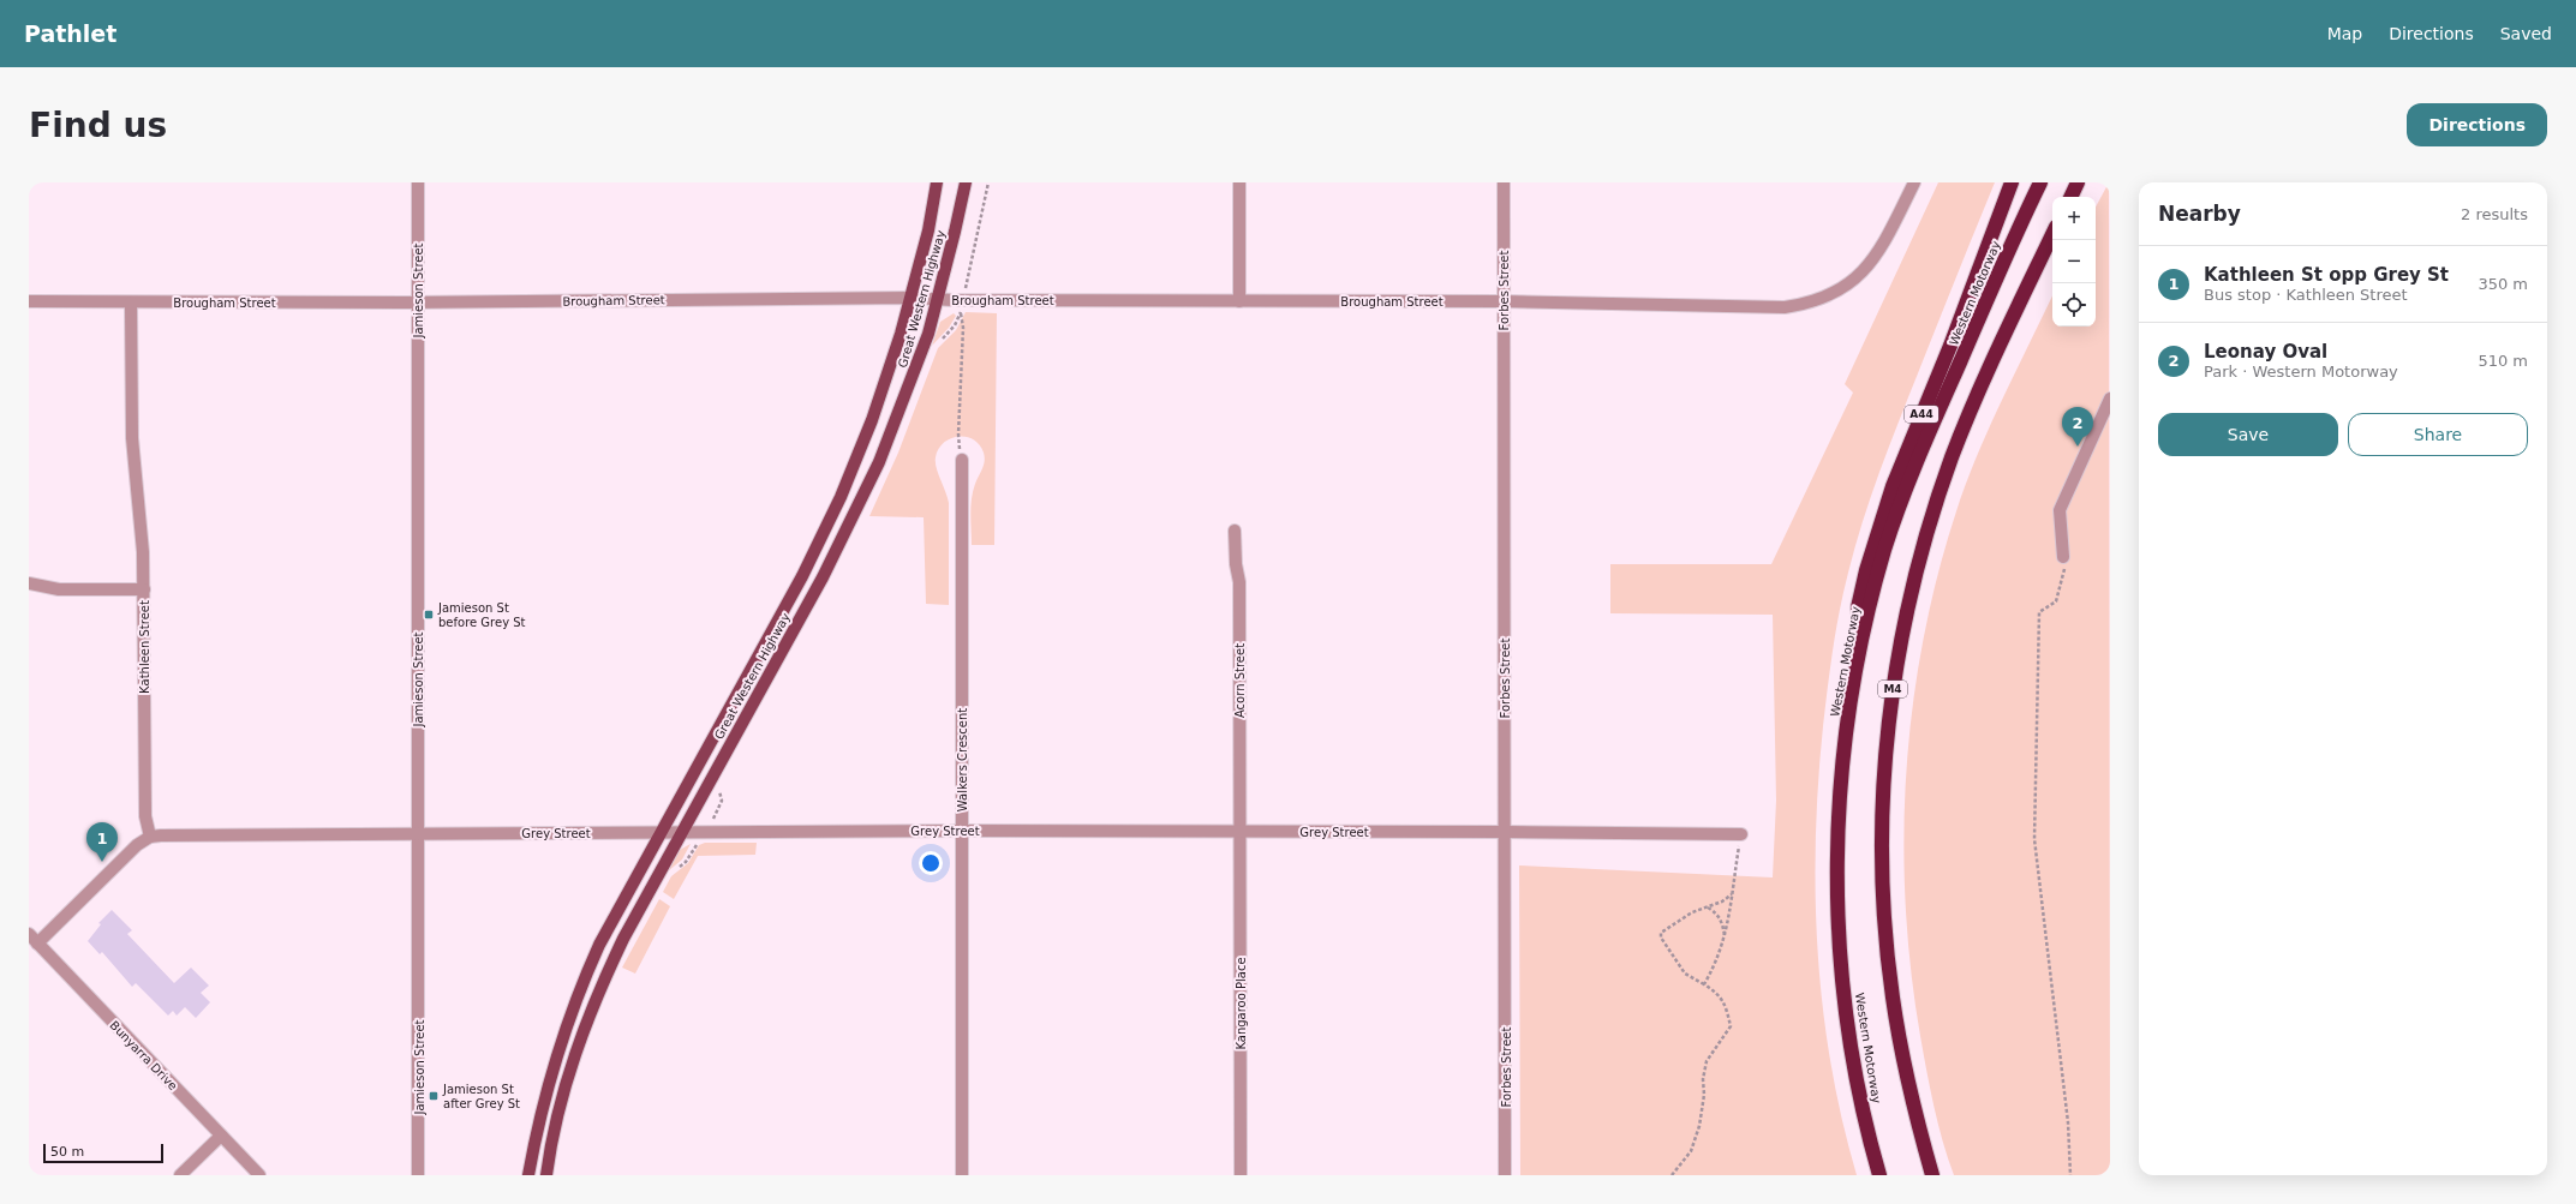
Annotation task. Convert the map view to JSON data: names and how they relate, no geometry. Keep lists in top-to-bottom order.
{
  "streets": {
    "highway": ["Western Motorway", "A44", "M4"],
    "main road": ["Great Western Highway"],
    "street": [
      "Jamieson Street",
      "Forbes Street",
      "Brougham Street",
      "Kathleen Street",
      "Acorn Street",
      "Walkers Crescent",
      "Grey Street",
      "Kangaroo Place",
      "Bunyarra Drive"
    ]
  },
  "crossings": [
    ["Jamieson Street", "Brougham Street"],
    ["Jamieson Street", "Grey Street"],
    ["Forbes Street", "Brougham Street"],
    ["Forbes Street", "Grey Street"],
    ["Western Motorway", "A44"],
    ["Great Western Highway", "Brougham Street"],
    ["Great Western Highway", "Grey Street"],
    ["Brougham Street", "Kathleen Street"],
    ["Kathleen Street", "Grey Street"],
    ["Acorn Street", "Grey Street"],
    ["Acorn Street", "Kangaroo Place"],
    ["Walkers Crescent", "Grey Street"],
    ["Grey Street", "Kangaroo Place"]
  ],
  "places": {
    "transit": ["Jamieson St before Grey St", "Jamieson St after Grey St"]
  },
  "scale_bar": "50 m",
  "page": {
    "header": "Pathlet",
    "nav": ["Map", "Directions", "Saved"],
    "buttons": [
      "Directions",
      ["Save", "Share"]
    ],
    "title": "Find us",
    "heading": ["Nearby", "2 results"],
    "map_buttons": ["+", "−"],
    "list": [
      {
        "mark": "1",
        "name": "Kathleen St opp Grey St",
        "note": "Bus stop · Kathleen Street",
        "value": "350 m"
      },
      {
        "mark": "2",
        "name": "Leonay Oval",
        "note": "Park · Western Motorway",
        "value": "510 m"
      }
    ],
    "pins": ["2", "1"],
    "scale": "50 m"
  }
}
